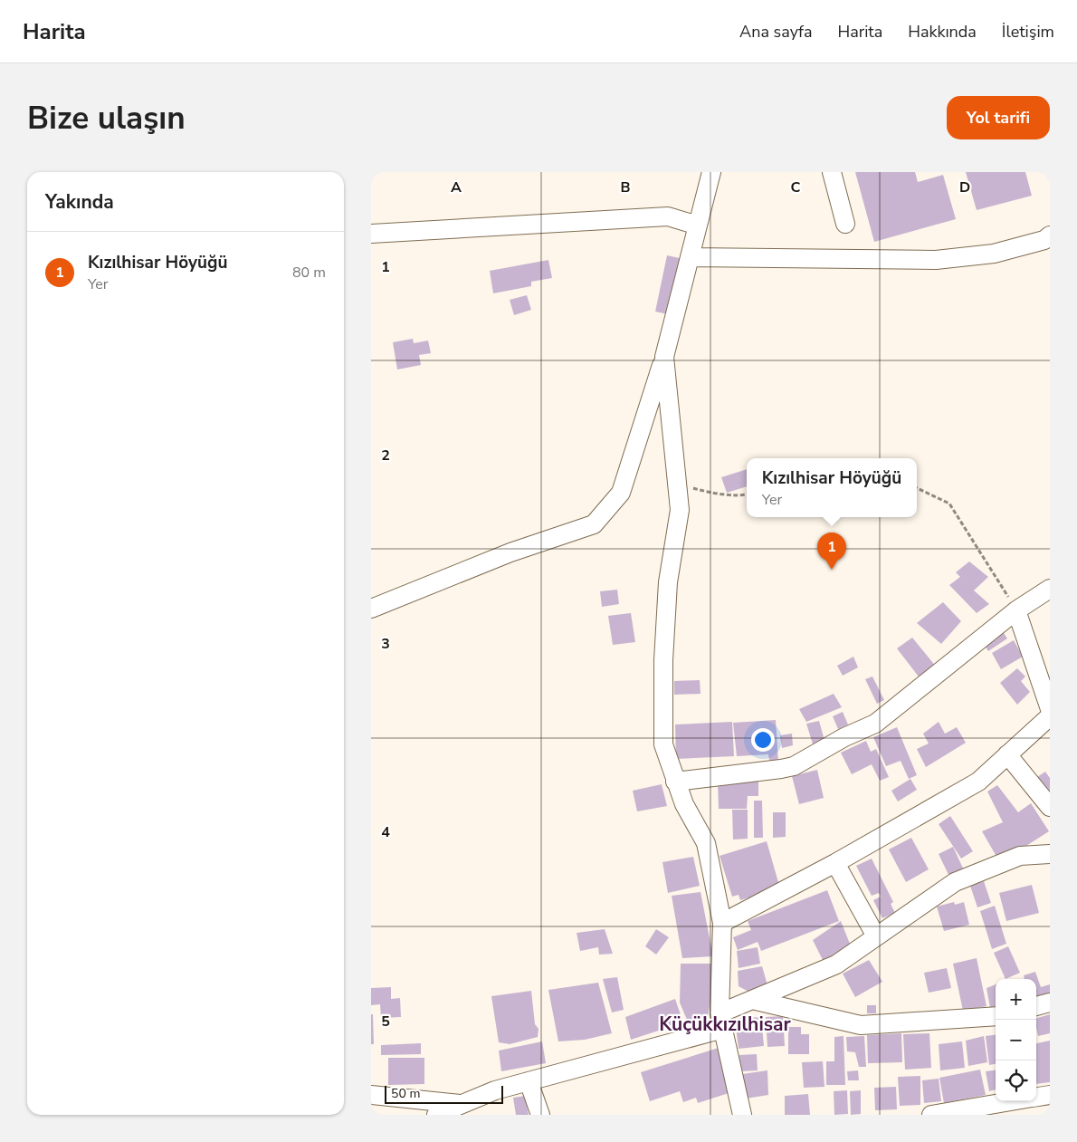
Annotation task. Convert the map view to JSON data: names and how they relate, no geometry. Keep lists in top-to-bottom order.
{
  "districts": ["Küçükkızılhisar"],
  "scale_bar": "50 m",
  "page": {
    "header": "Harita",
    "nav": [
      "Ana sayfa",
      "Harita",
      "Hakkında",
      "İletişim"
    ],
    "buttons": "Yol tarifi",
    "title": "Bize ulaşın",
    "heading": "Yakında",
    "list": [
      {
        "mark": "1",
        "name": "Kızılhisar Höyüğü",
        "note": "Yer",
        "value": "80 m"
      }
    ],
    "popup": ["Kızılhisar Höyüğü", "Yer"],
    "pins": "1",
    "map_buttons": ["+", "−"],
    "scale": "50 m"
  },
  "grid": {
    "columns": [
      "A",
      "B",
      "C",
      "D"
    ],
    "rows": [
      "1",
      "2",
      "3",
      "4",
      "5"
    ]
  }
}
